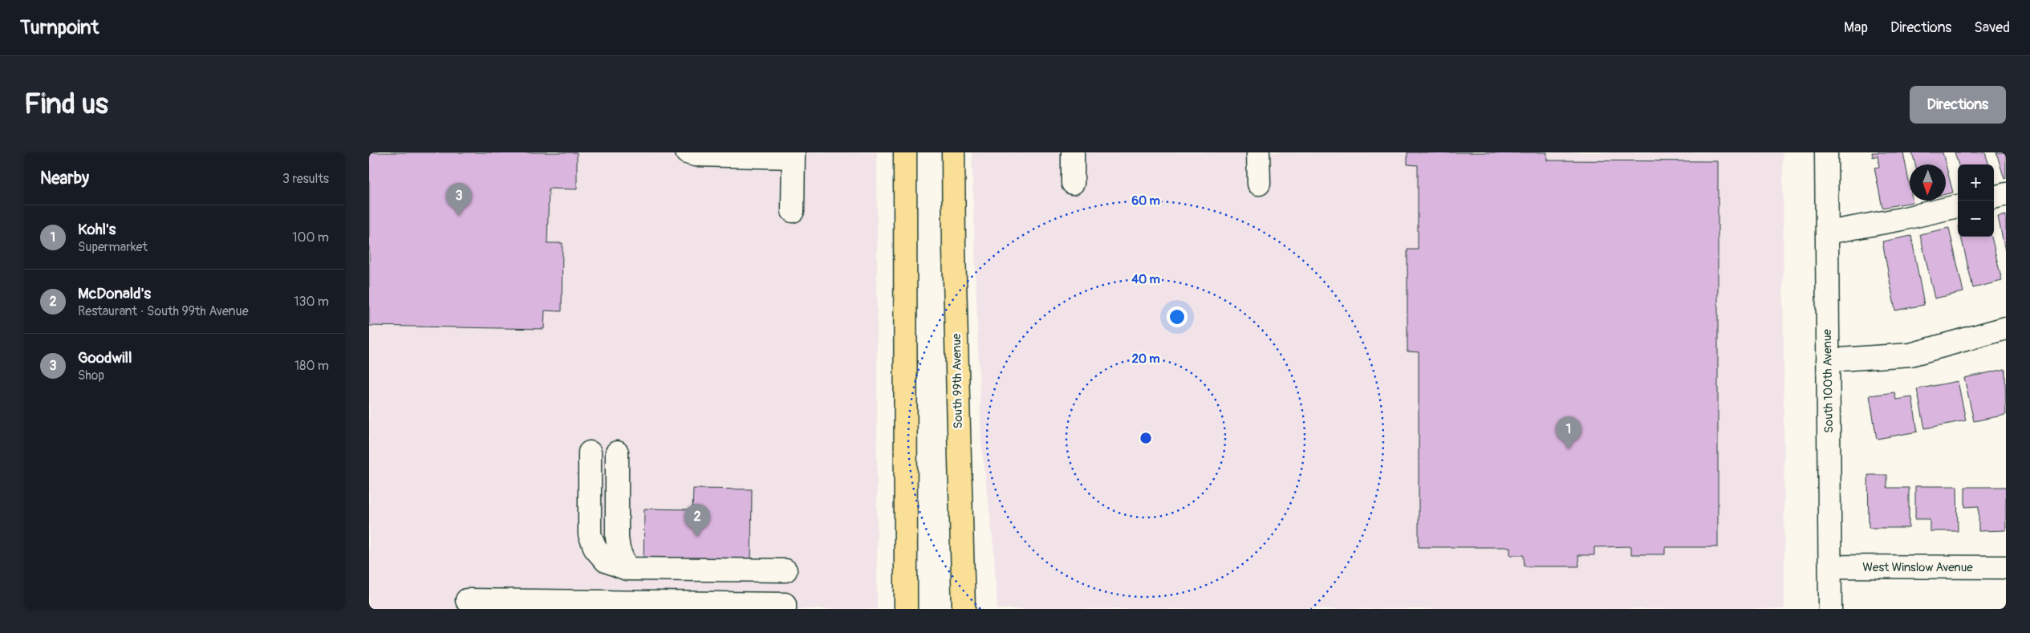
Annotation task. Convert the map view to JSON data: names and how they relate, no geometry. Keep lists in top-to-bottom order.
{
  "streets": {
    "main road": ["South 99th Avenue"],
    "street": ["South 100th Avenue", "West Winslow Avenue"]
  },
  "crossings": [
    ["South 100th Avenue", "West Winslow Avenue"]
  ],
  "north": "bottom",
  "page": {
    "header": "Turnpoint",
    "nav": ["Map", "Directions", "Saved"],
    "buttons": "Directions",
    "title": "Find us",
    "heading": ["Nearby", "3 results"],
    "map_buttons": ["+", "−"],
    "pins": ["3", "1", "2"],
    "list": [
      {
        "mark": "1",
        "name": "Kohl's",
        "note": "Supermarket",
        "value": "100 m"
      },
      {
        "mark": "2",
        "name": "McDonald's",
        "note": "Restaurant · South 99th Avenue",
        "value": "130 m"
      },
      {
        "mark": "3",
        "name": "Goodwill",
        "note": "Shop",
        "value": "180 m"
      }
    ]
  },
  "rings": ["60 m", "40 m", "20 m"]
}
